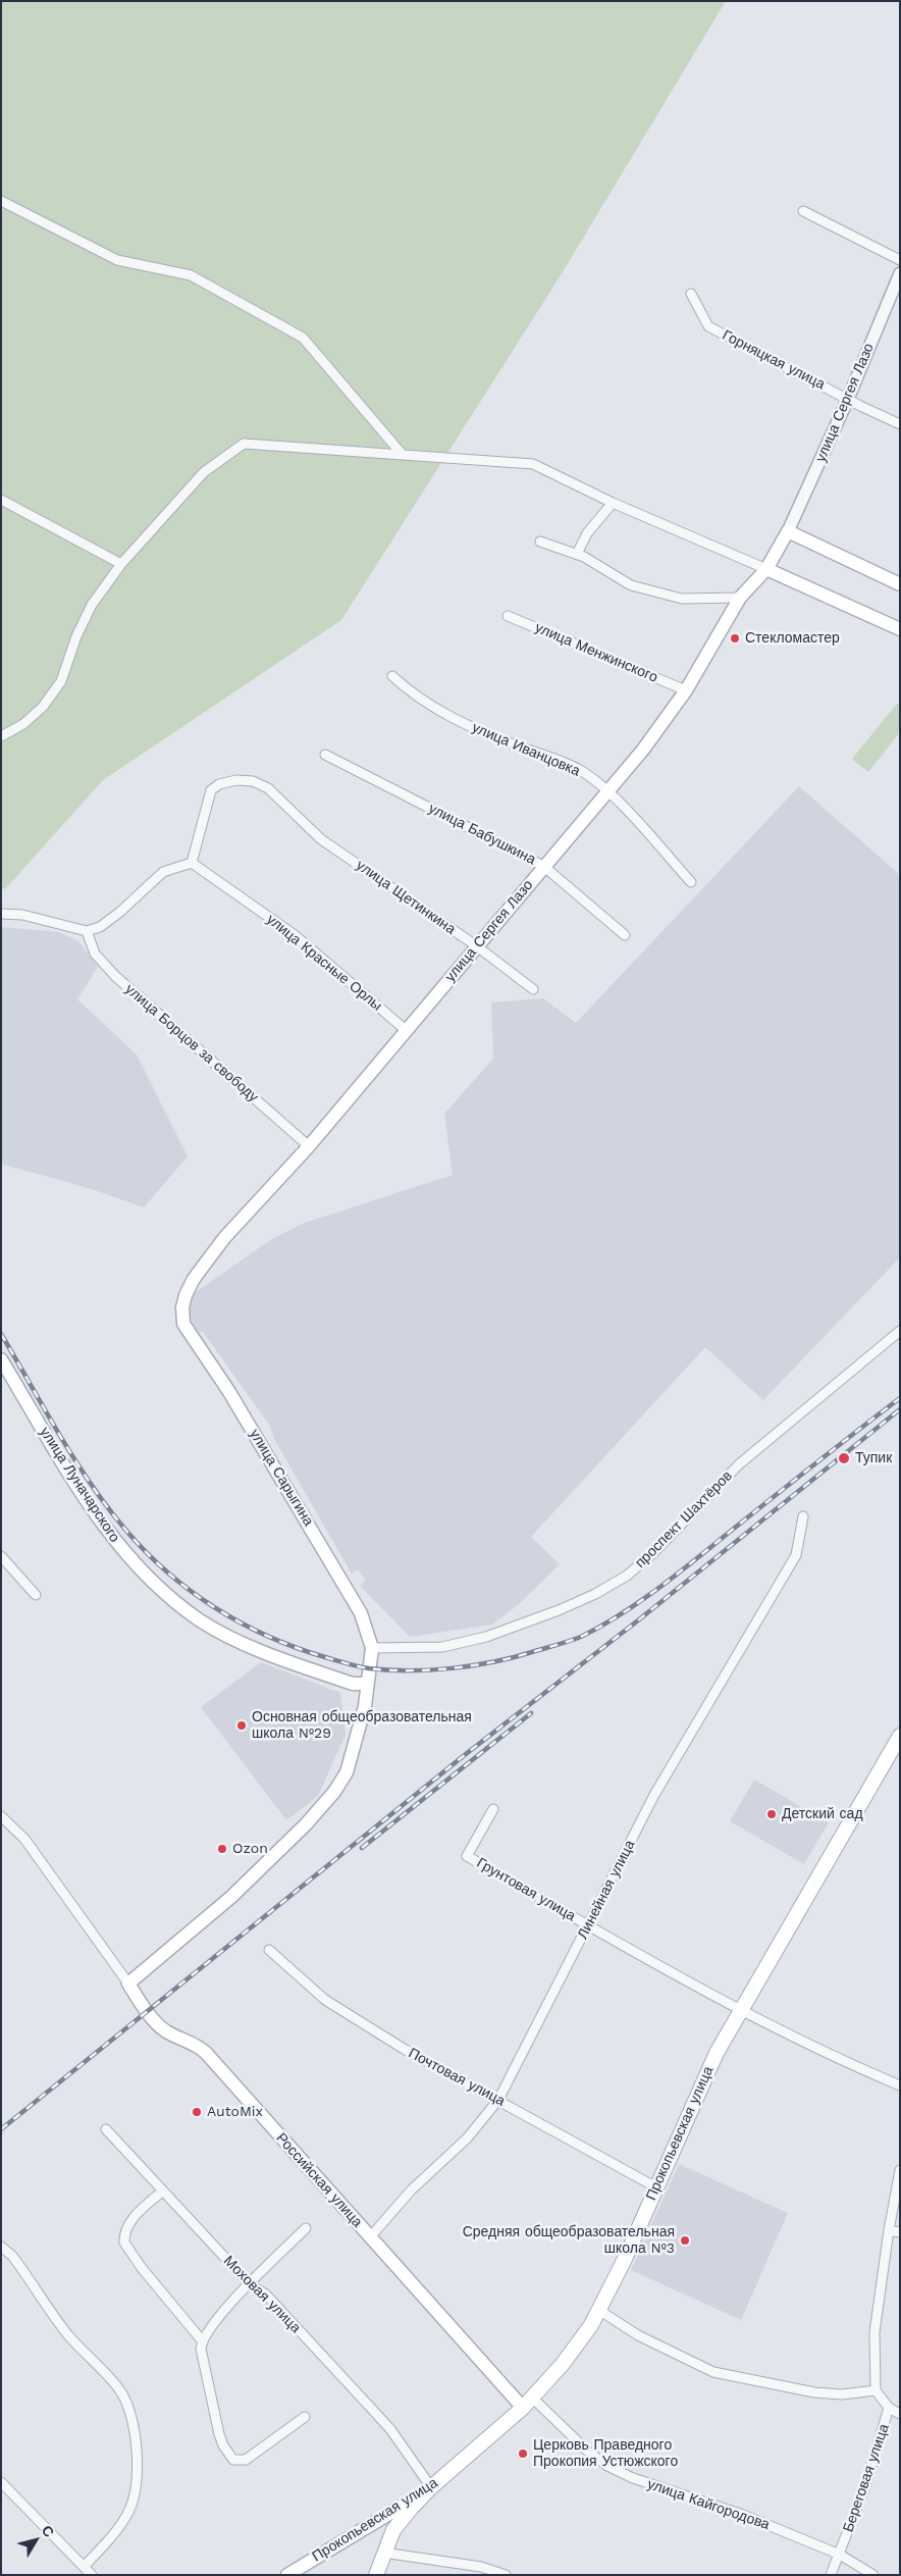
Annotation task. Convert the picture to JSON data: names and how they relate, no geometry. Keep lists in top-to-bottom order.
{
  "streets": {
    "main road": [
      "улица Сергея Лазо",
      "улица Сарыгина",
      "улица Луначарского",
      "Прокопьевская улица",
      "Российская улица"
    ],
    "street": [
      "Горняцкая улица",
      "улица Менжинского",
      "улица Иванцовка",
      "улица Бабушкина",
      "улица Щетинкина",
      "улица Красные Орлы",
      "улица Борцов за свободу",
      "проспект Шахтёров",
      "Грунтовая улица",
      "Линейная улица",
      "Почтовая улица",
      "Моховая улица",
      "Береговая улица",
      "улица Кайгородова"
    ]
  },
  "crossings": [
    ["Горняцкая улица", "улица Сергея Лазо"],
    ["улица Сергея Лазо", "улица Менжинского"],
    ["улица Сергея Лазо", "улица Иванцовка"],
    ["улица Сергея Лазо", "улица Бабушкина"],
    ["улица Сергея Лазо", "улица Щетинкина"],
    ["улица Сергея Лазо", "улица Красные Орлы"],
    ["улица Сергея Лазо", "улица Борцов за свободу"],
    ["улица Сергея Лазо", "улица Сарыгина"],
    ["улица Щетинкина", "улица Красные Орлы"],
    ["улица Сарыгина", "улица Луначарского"],
    ["улица Сарыгина", "проспект Шахтёров"],
    ["улица Сарыгина", "Российская улица"],
    ["Грунтовая улица", "Линейная улица"],
    ["Грунтовая улица", "Прокопьевская улица"],
    ["Линейная улица", "Почтовая улица"],
    ["Линейная улица", "Российская улица"],
    ["Почтовая улица", "Прокопьевская улица"],
    ["Прокопьевская улица", "Российская улица"],
    ["Прокопьевская улица", "Моховая улица"],
    ["Прокопьевская улица", "улица Кайгородова"],
    ["Российская улица", "улица Кайгородова"],
    ["Береговая улица", "улица Кайгородова"]
  ],
  "places": [
    "Стекломастер",
    "Тупик",
    "Основная общеобразовательная школа №29",
    "Детский сад",
    "Ozon",
    "AutoMix",
    "Средняя общеобразовательная школа №3",
    "Церковь Праведного Прокопия Устюжского"
  ],
  "north": "top right"
}
